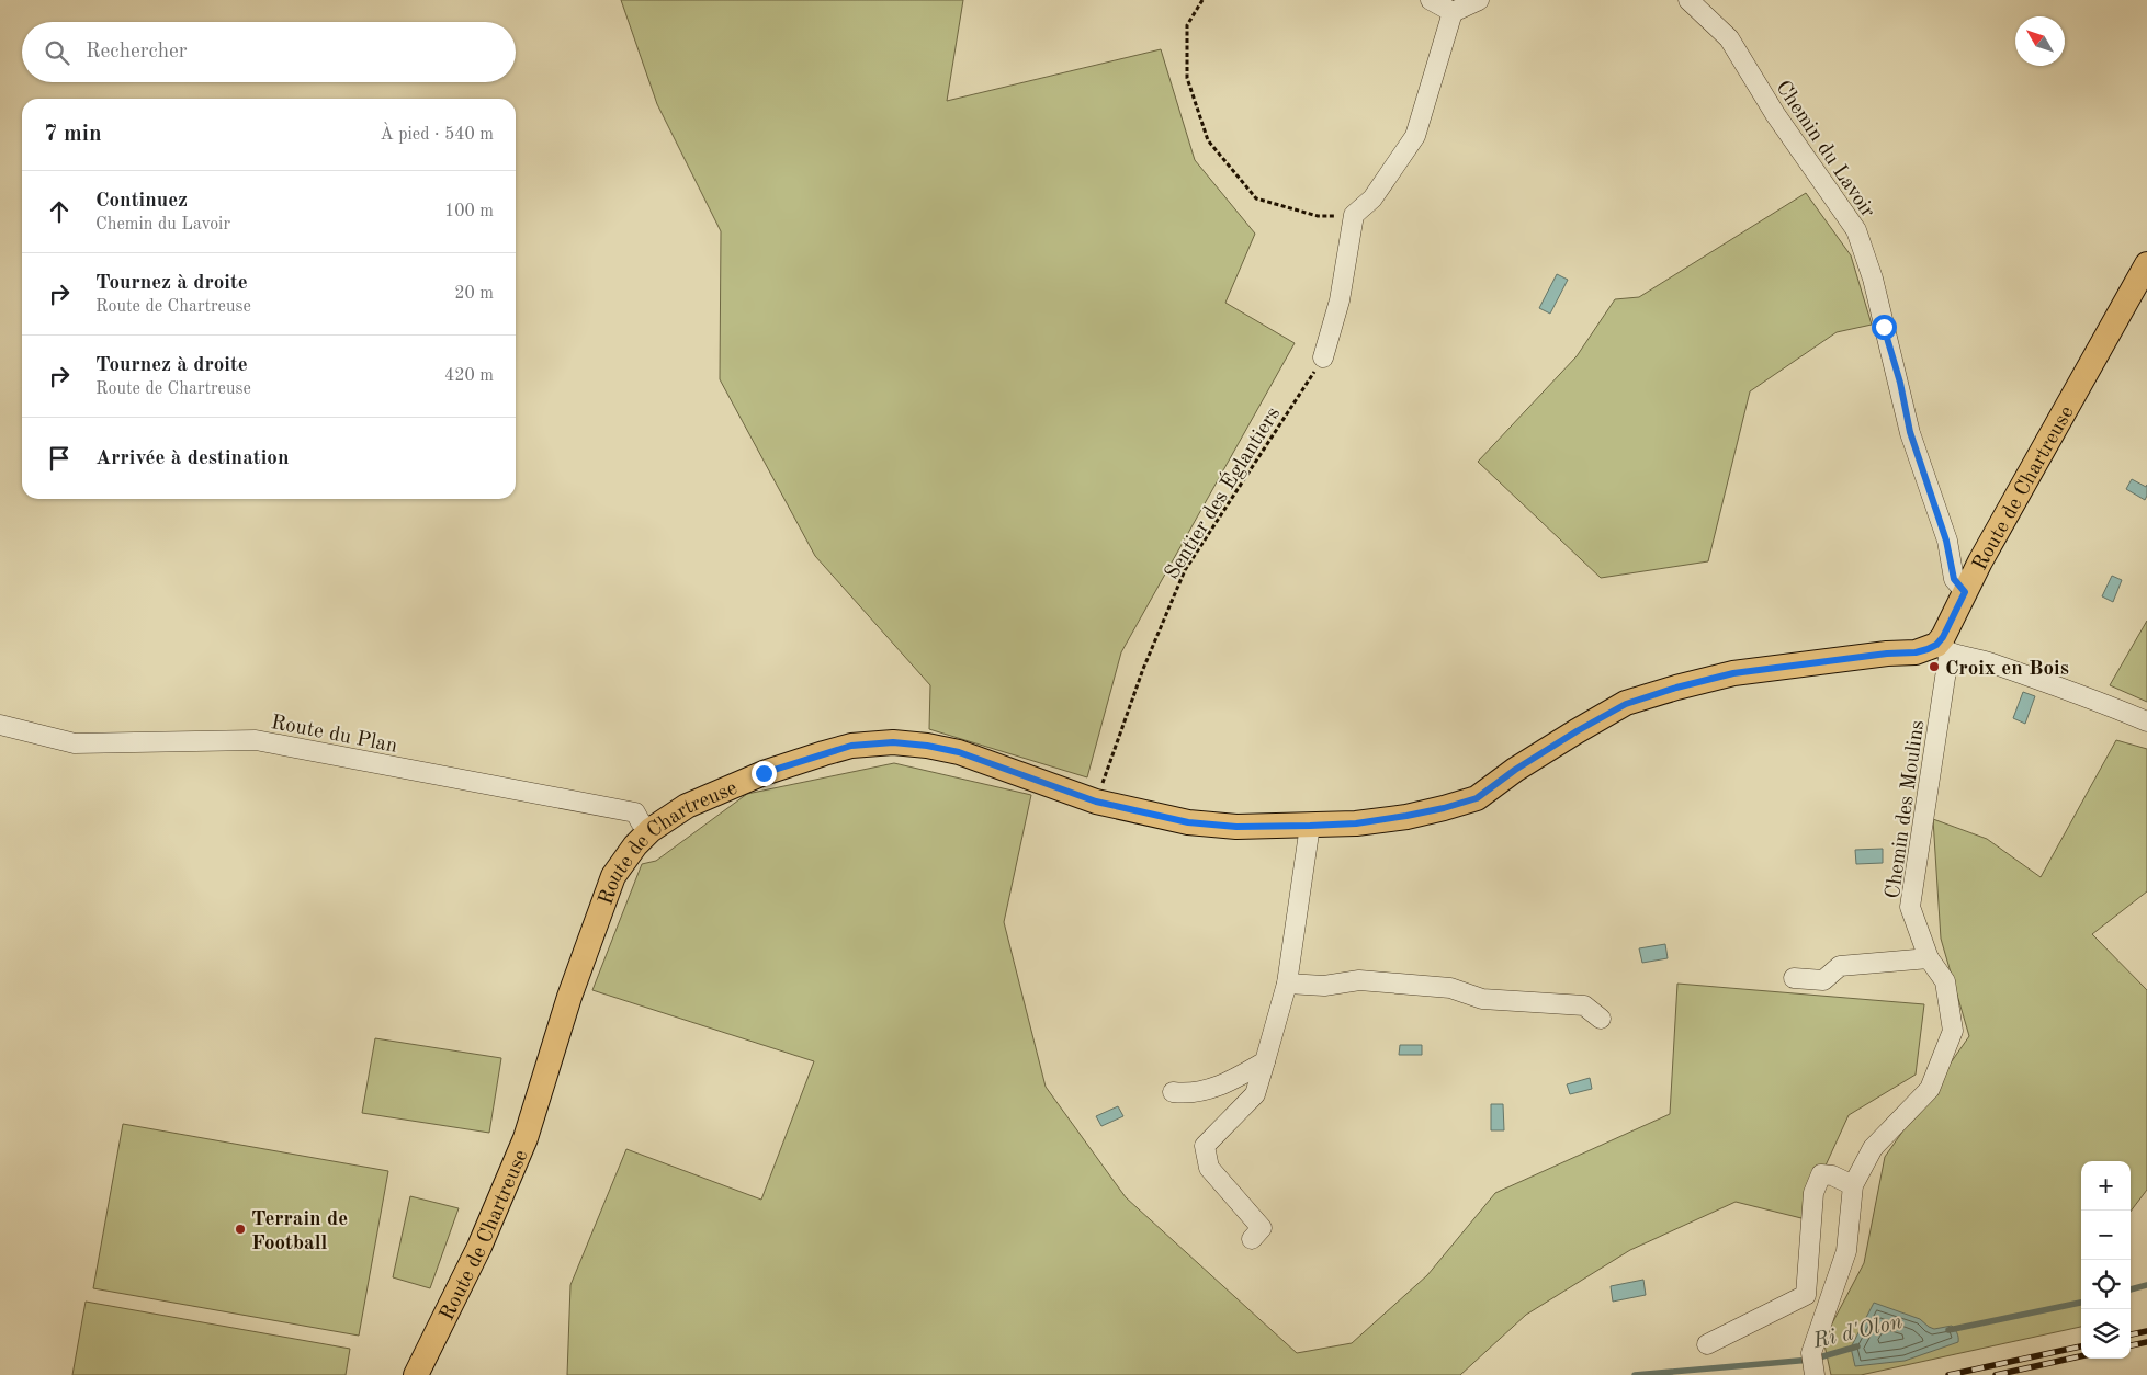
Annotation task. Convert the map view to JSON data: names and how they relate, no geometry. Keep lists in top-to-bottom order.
{
  "streets": {
    "main road": ["Route de Chartreuse"],
    "street": ["Chemin du Lavoir", "Route du Plan", "Chemin des Moulins"],
    "path": ["Sentier des Églantiers"]
  },
  "crossings": [
    ["Chemin du Lavoir", "Route de Chartreuse"],
    ["Route de Chartreuse", "Sentier des Églantiers"],
    ["Route de Chartreuse", "Route du Plan"],
    ["Route de Chartreuse", "Chemin des Moulins"]
  ],
  "water": ["Ri d'Olon"],
  "places": ["Croix en Bois", "Terrain de Football"],
  "north": "top left",
  "page": {
    "search": "Rechercher",
    "heading": ["7 min", "À pied · 540 m"],
    "list": [
      ["Continuez", "Chemin du Lavoir", "100 m"],
      ["Tournez à droite", "Route de Chartreuse", "20 m"],
      ["Tournez à droite", "Route de Chartreuse", "420 m"],
      "Arrivée à destination"
    ],
    "map_buttons": ["+", "−"]
  }
}
